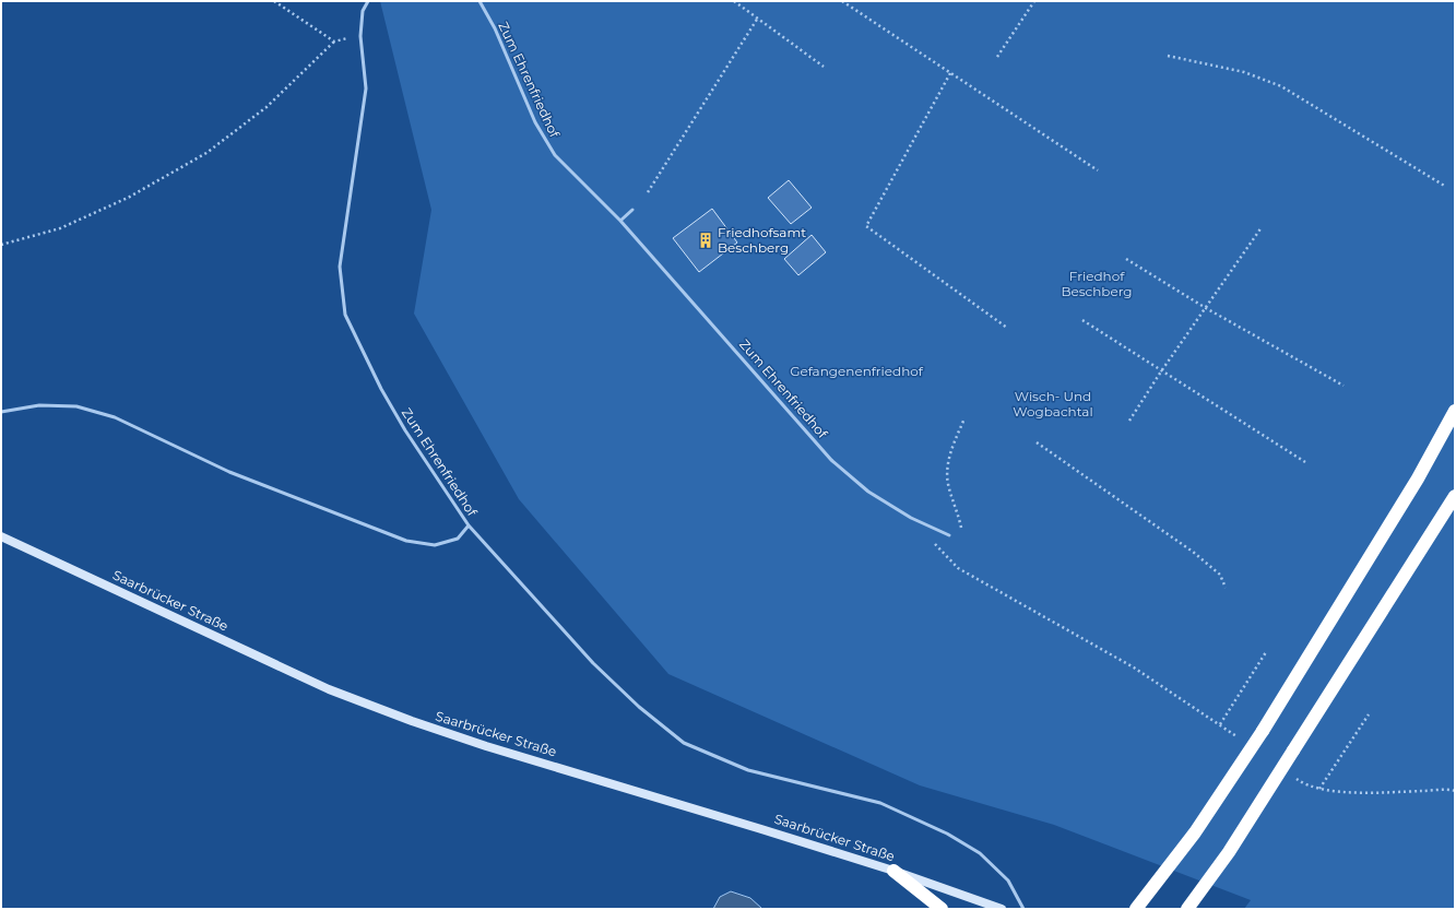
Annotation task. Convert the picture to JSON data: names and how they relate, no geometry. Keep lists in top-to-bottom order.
{
  "streets": {
    "main road": ["Saarbrücker Straße"],
    "lane": ["Zum Ehrenfriedhof"]
  },
  "parks": ["Friedhof Beschberg", "Gefangenenfriedhof", "Wisch- Und Wogbachtal"],
  "places": {
    "building": ["Friedhofsamt Beschberg"]
  }
}
